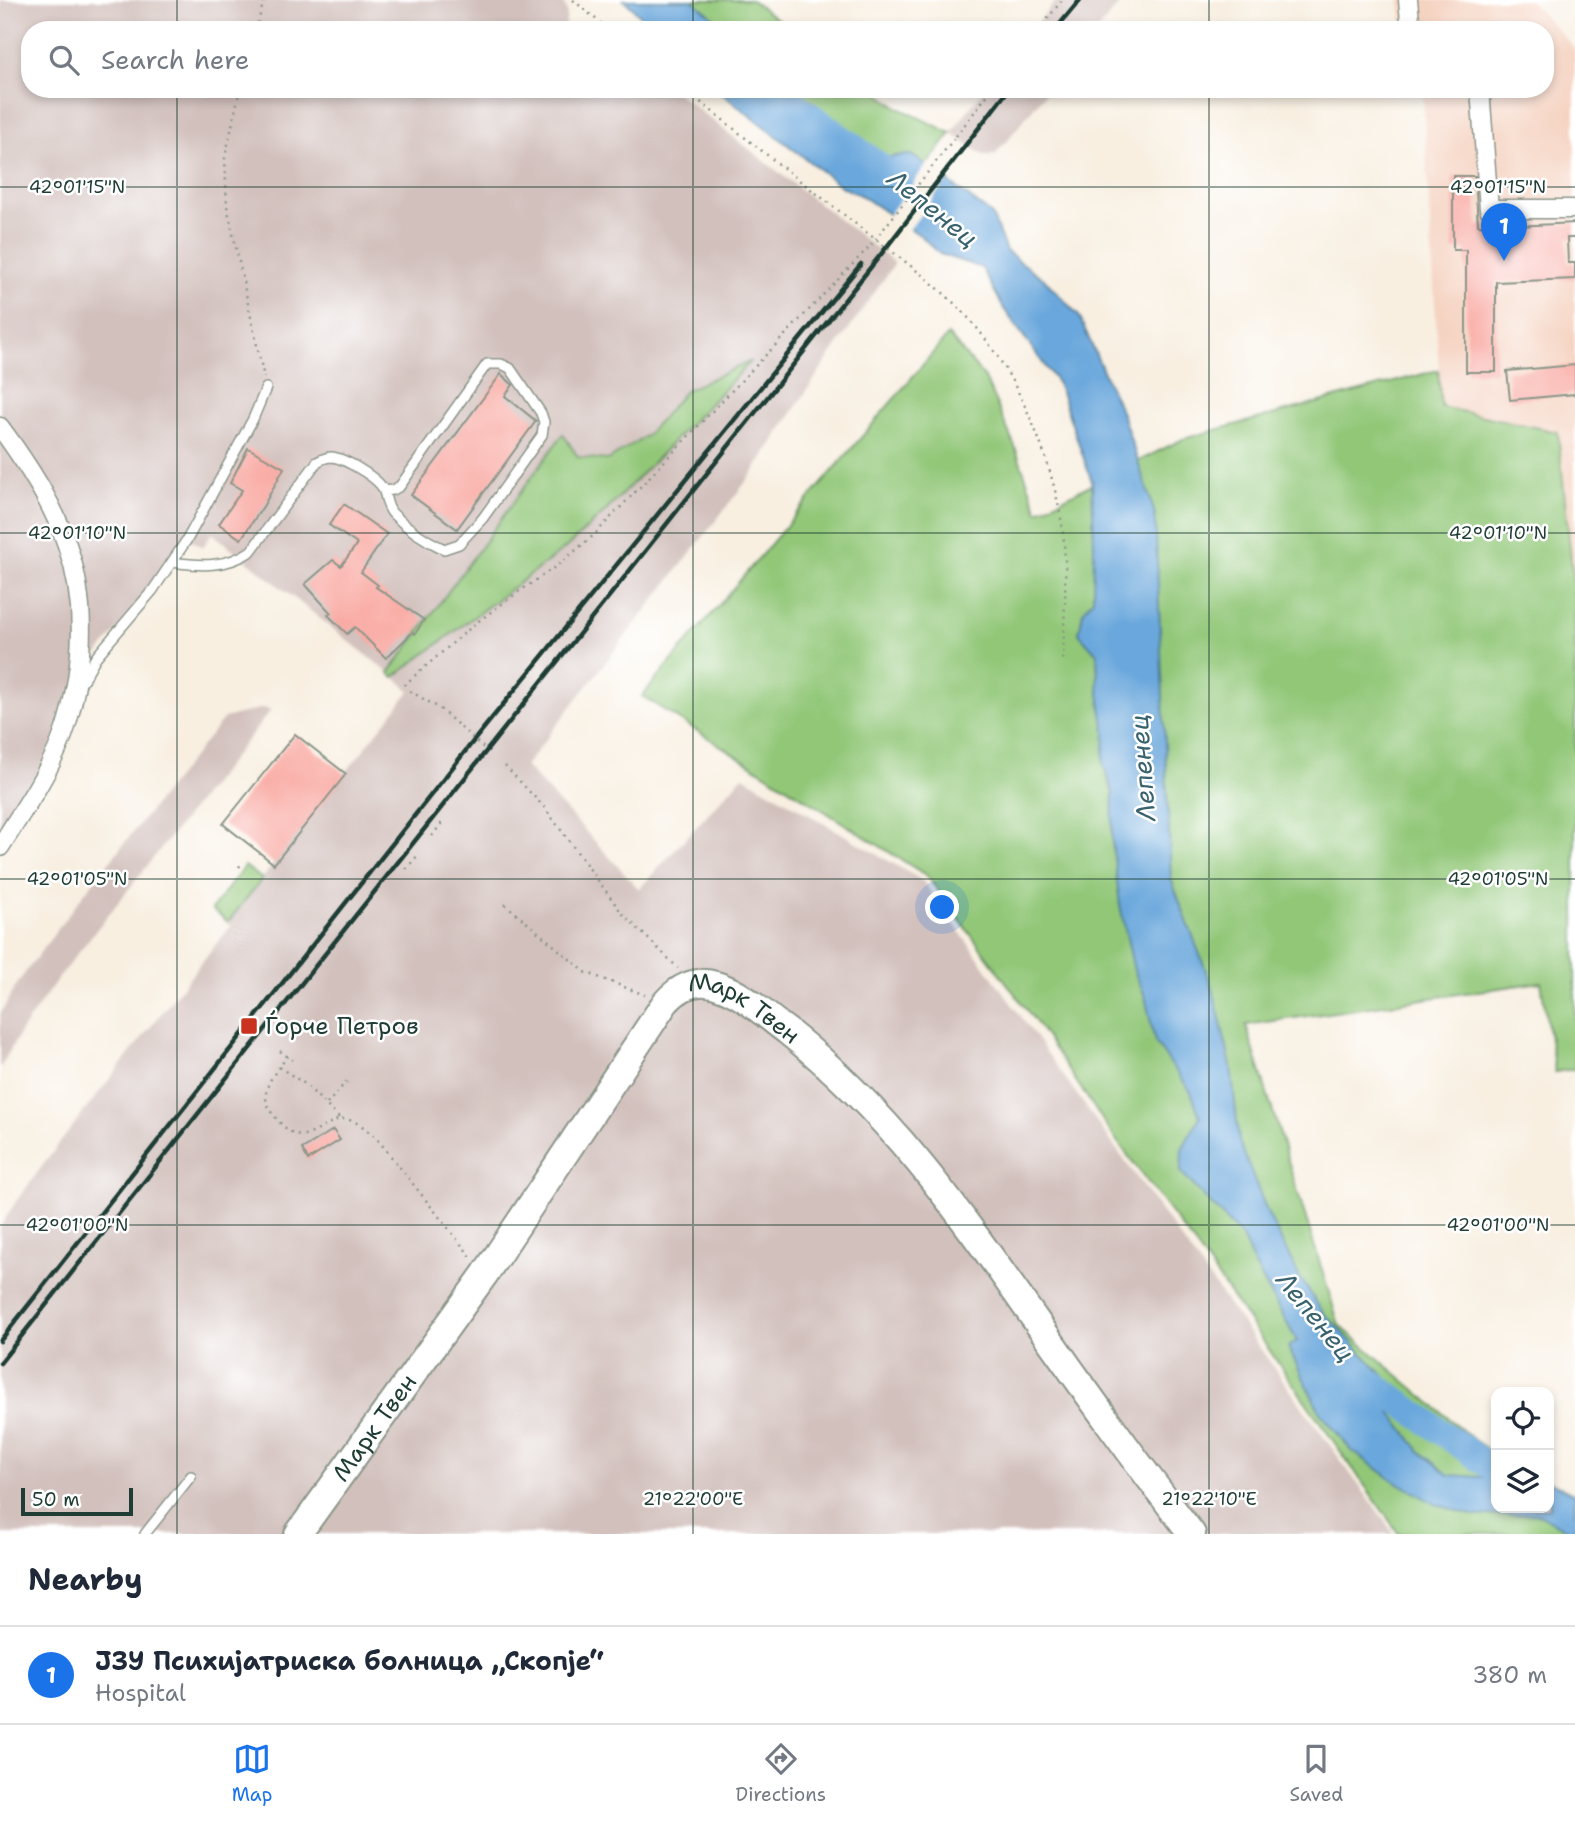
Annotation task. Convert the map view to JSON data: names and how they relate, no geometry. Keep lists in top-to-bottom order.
{
  "streets": {
    "street": ["Марк Твен"]
  },
  "water": ["Лепенец"],
  "places": {
    "transit": ["Ѓорче Петров"]
  },
  "scale_bar": "50 m",
  "page": {
    "search": "Search here",
    "pins": "1",
    "scale": "50 m",
    "heading": "Nearby",
    "list": [
      {
        "mark": "1",
        "name": "ЈЗУ Психијатриска болница „Скопје“",
        "note": "Hospital",
        "value": "380 m"
      }
    ],
    "nav": ["Map", "Directions", "Saved"]
  },
  "coordinates": [
    "42°01'15\"N",
    "42°01'10\"N",
    "42°01'05\"N",
    "42°01'00\"N",
    "21°22'00\"E",
    "21°22'10\"E"
  ]
}
